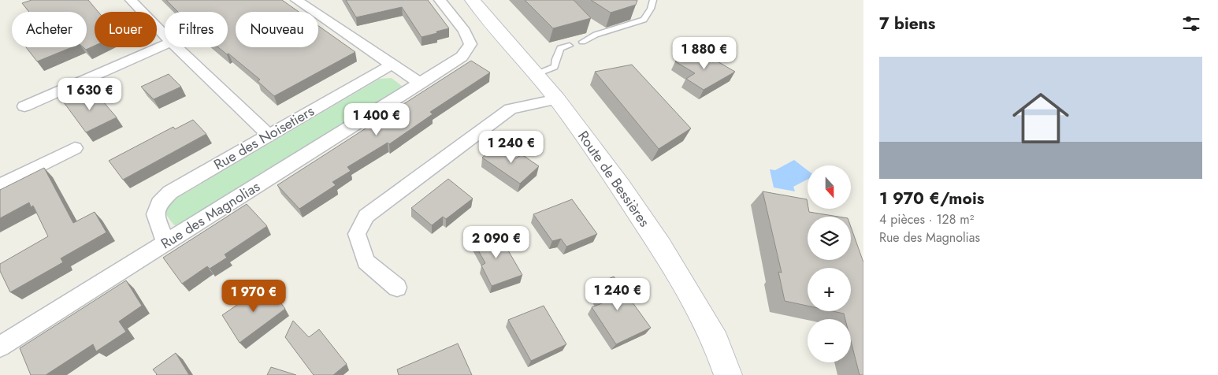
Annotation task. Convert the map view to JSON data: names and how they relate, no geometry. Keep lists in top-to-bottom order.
{
  "streets": {
    "main road": ["Route de Bessières"],
    "street": ["Rue des Noisetiers", "Rue des Magnolias"]
  },
  "crossings": [
    ["Rue des Noisetiers", "Rue des Magnolias"]
  ],
  "north": "bottom",
  "page": {
    "heading": "7 biens",
    "chip": [
      "Acheter",
      "Louer",
      "Filtres",
      "Nouveau"
    ],
    "price": [
      "1 880 €",
      "1 630 €",
      "1 400 €",
      "1 240 €",
      "2 090 €",
      "1 240 €",
      "1 970 €"
    ],
    "list": [
      {
        "name": "1 970 €/mois",
        "note": "4 pièces · 128 m² · Rue des Magnolias"
      }
    ],
    "map_buttons": ["+", "−"]
  }
}
